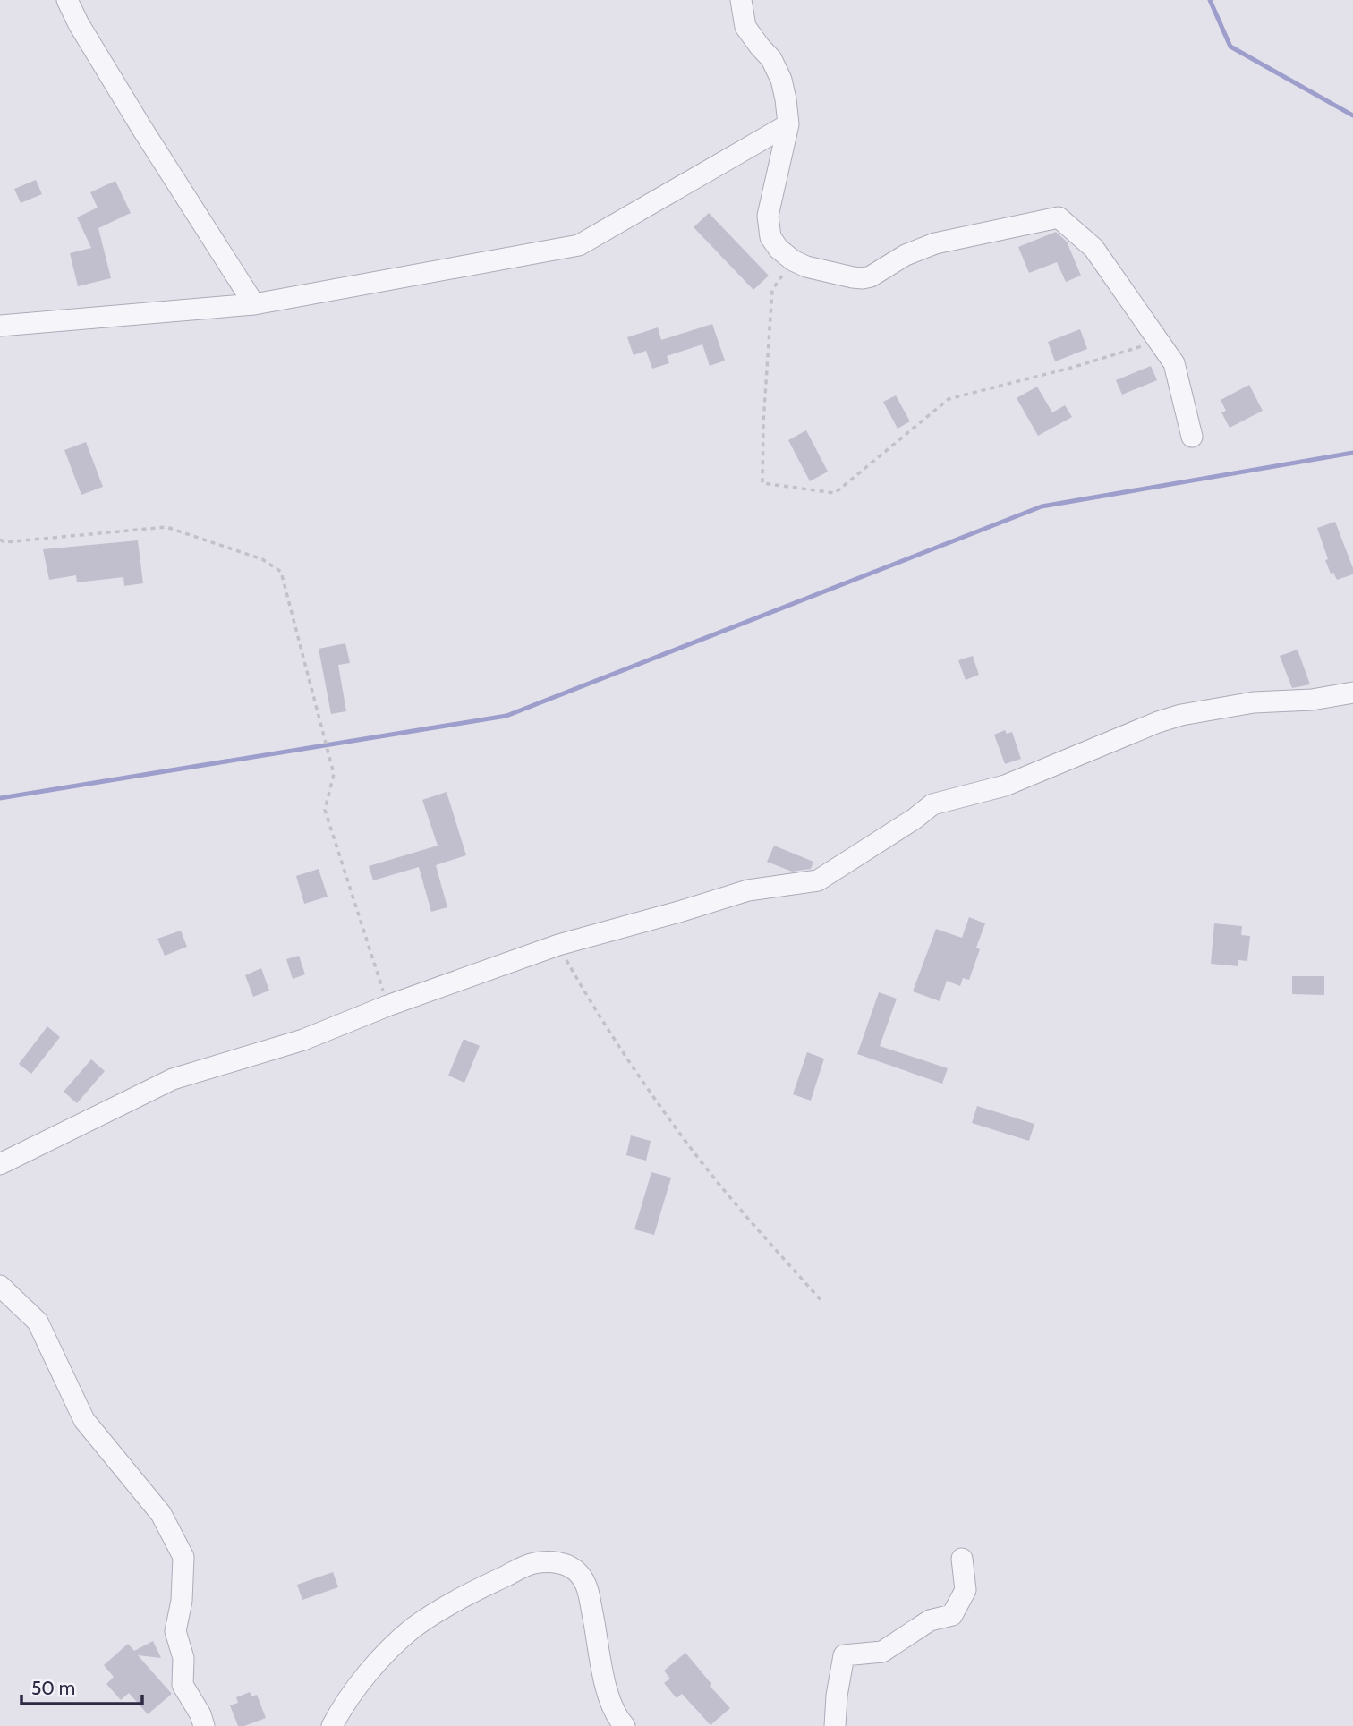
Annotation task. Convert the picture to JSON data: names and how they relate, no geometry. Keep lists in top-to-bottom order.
{
  "scale_bar": "50 m"
}
